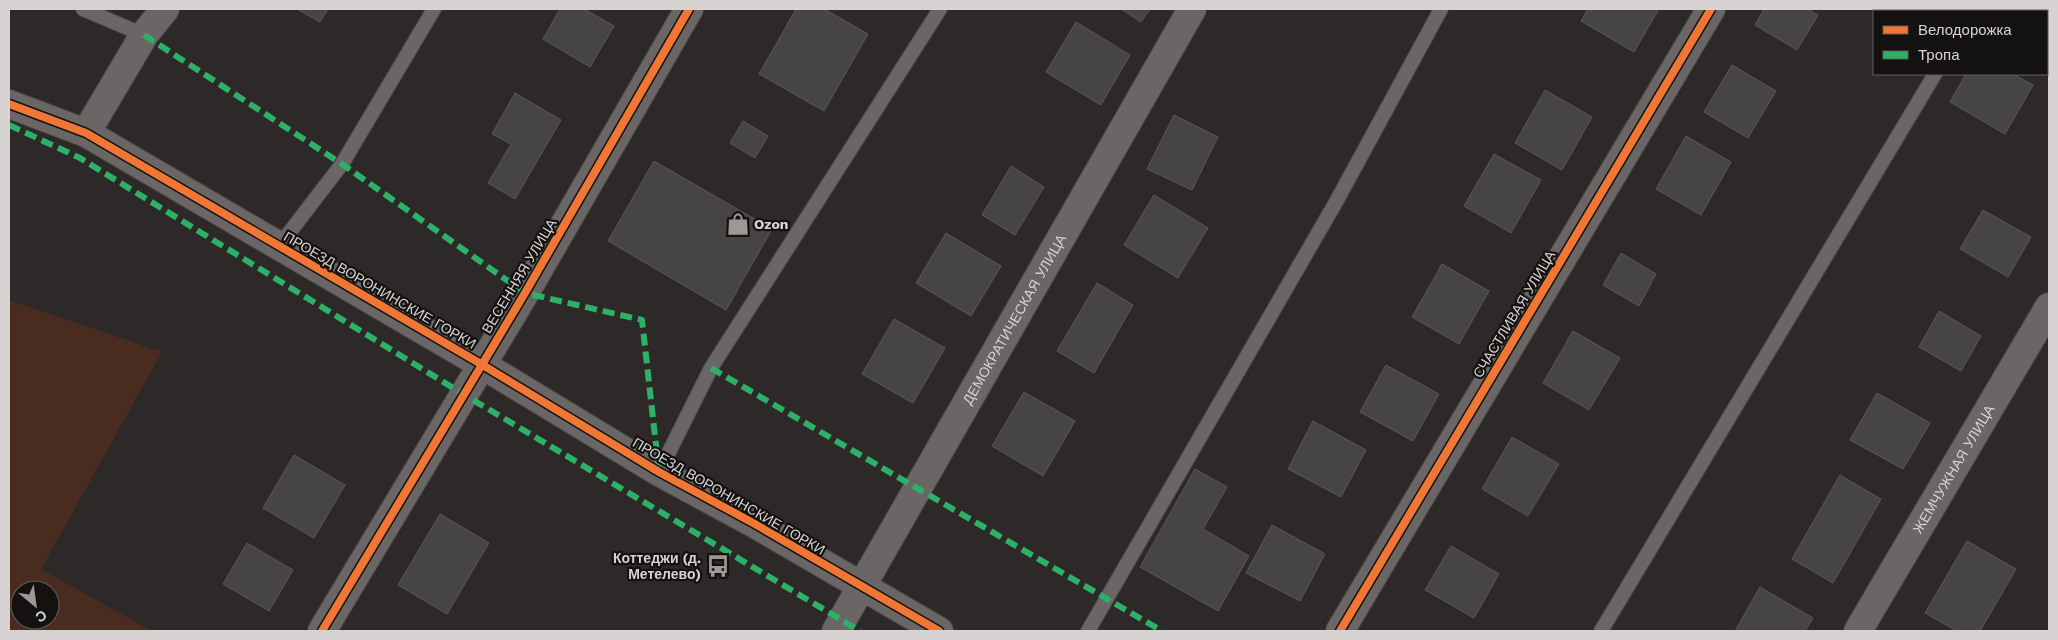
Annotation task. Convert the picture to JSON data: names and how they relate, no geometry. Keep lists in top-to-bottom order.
{
  "streets": {
    "street": [
      "ВЕСЕННЯЯ УЛИЦА",
      "ПРОЕЗД ВОРОНИНСКИЕ ГОРКИ",
      "СЧАСТЛИВАЯ УЛИЦА",
      "ДЕМОКРАТИЧЕСКАЯ УЛИЦА",
      "ЖЕМЧУЖНАЯ УЛИЦА"
    ]
  },
  "crossings": [
    ["ВЕСЕННЯЯ УЛИЦА", "ПРОЕЗД ВОРОНИНСКИЕ ГОРКИ"],
    ["ПРОЕЗД ВОРОНИНСКИЕ ГОРКИ", "ДЕМОКРАТИЧЕСКАЯ УЛИЦА"]
  ],
  "places": {
    "shop": ["Ozon"],
    "bus stop": ["Коттеджи (д. Метелево)"]
  },
  "legend": ["Велодорожка", "Тропа"],
  "north": "bottom right"
}
